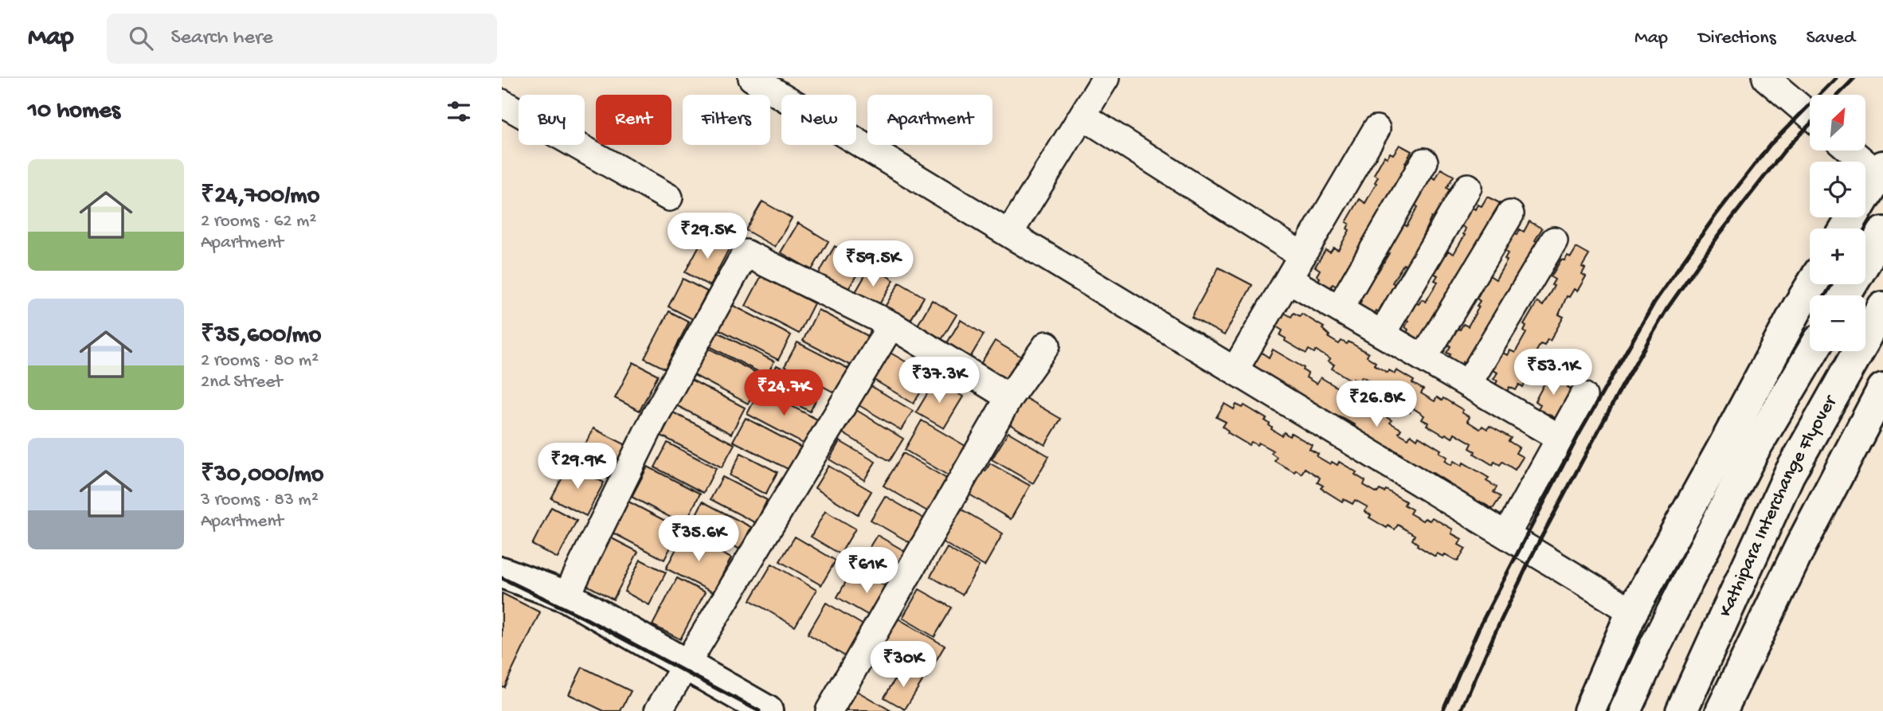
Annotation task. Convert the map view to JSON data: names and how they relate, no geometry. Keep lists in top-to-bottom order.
{
  "streets": {
    "main road": ["Kathipara Interchange Flyover"]
  },
  "north": "top right",
  "page": {
    "header": "Map",
    "search": "Search here",
    "nav": ["Map", "Directions", "Saved"],
    "heading": "10 homes",
    "map_buttons": ["+", "−"],
    "chip": [
      "Buy",
      "Rent",
      "Filters",
      "New",
      "Apartment"
    ],
    "list": [
      {
        "name": "₹24,700/mo",
        "note": "2 rooms · 62 m² · Apartment"
      },
      {
        "name": "₹35,600/mo",
        "note": "2 rooms · 80 m² · 2nd Street"
      },
      {
        "name": "₹30,000/mo",
        "note": "3 rooms · 83 m² · Apartment"
      }
    ],
    "price": [
      "₹29.5K",
      "₹59.5K",
      "₹53.1K",
      "₹37.3K",
      "₹24.7K",
      "₹26.8K",
      "₹29.9K",
      "₹35.6K",
      "₹61K",
      "₹30K"
    ]
  }
}
